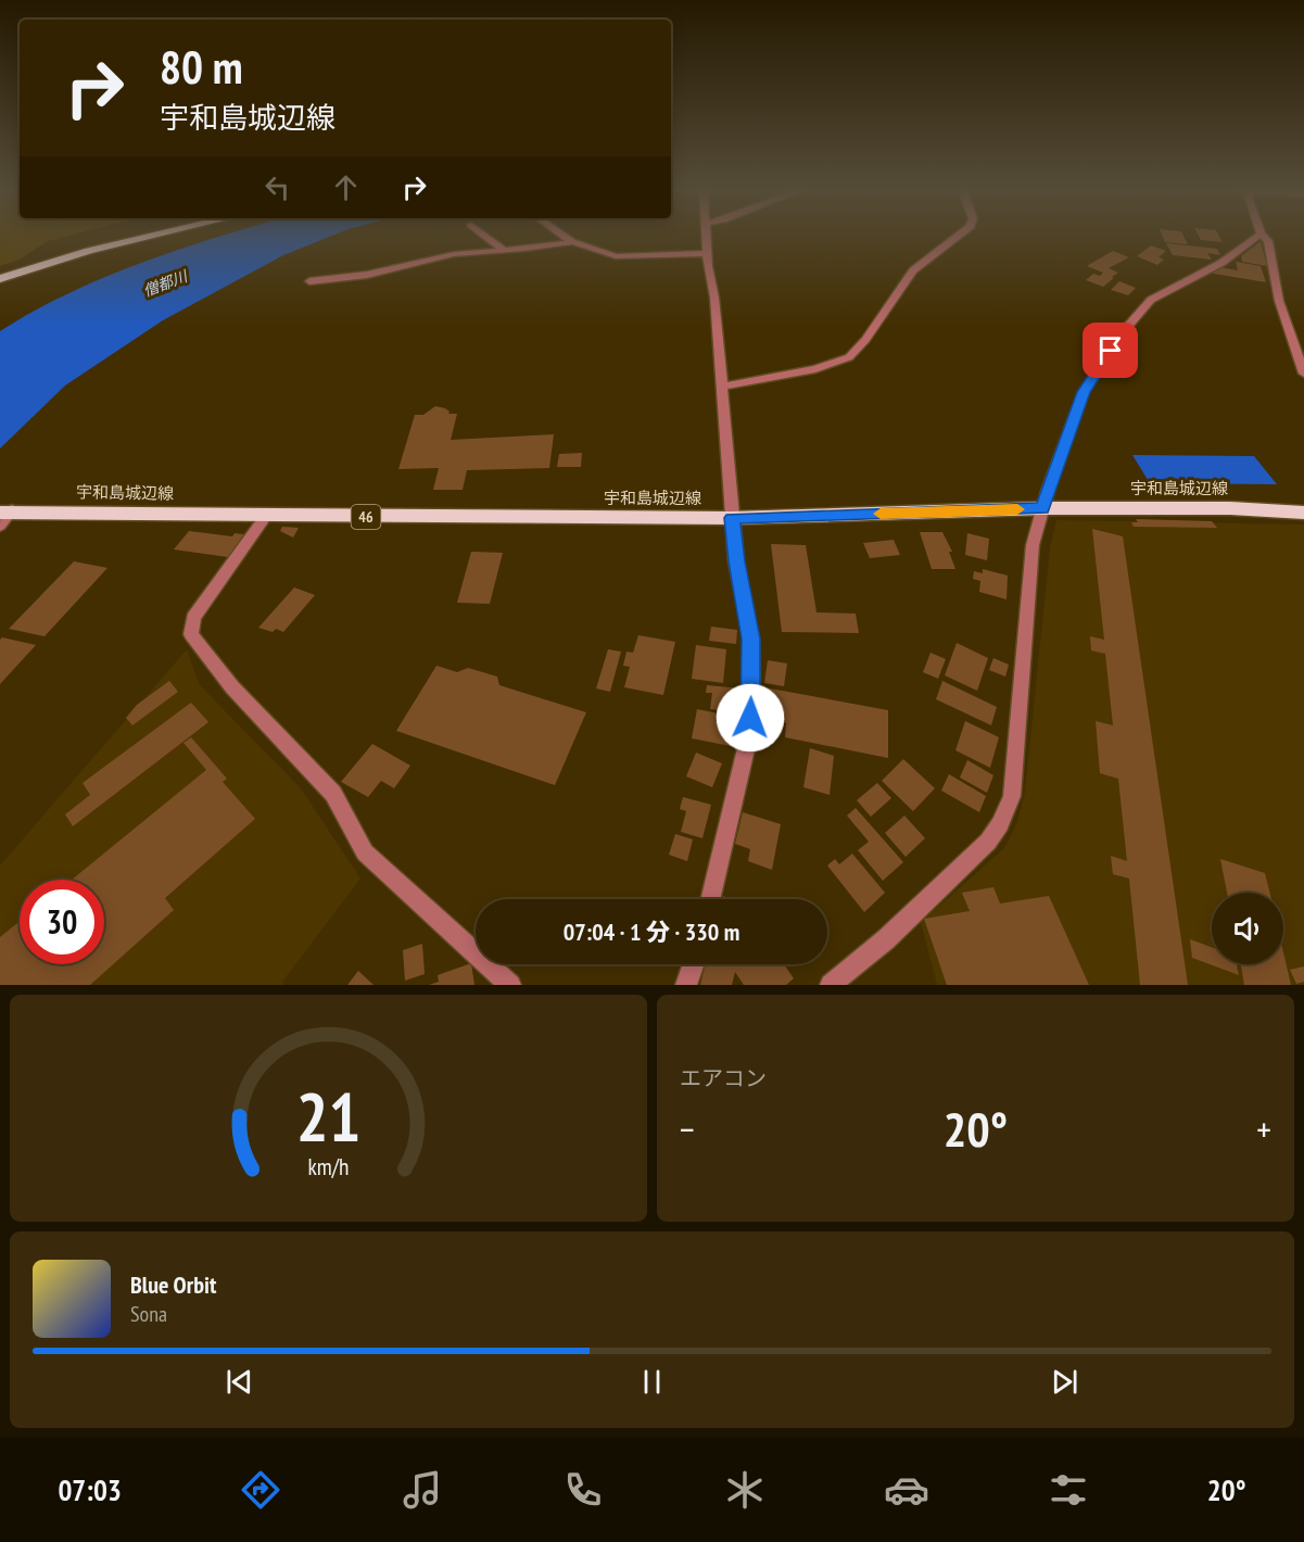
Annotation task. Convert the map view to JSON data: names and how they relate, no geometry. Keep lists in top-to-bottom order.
{
  "streets": {
    "main road": ["宇和島城辺線", "46"]
  },
  "water": ["僧都川"],
  "page": {
    "turn": ["80 m", "宇和島城辺線"],
    "limit": "30",
    "trip": "07:04 · 1 分 · 330 m",
    "tile": "エアコン",
    "heat": ["−", "20°", "+"],
    "song": ["Blue Orbit", "Sona"],
    "tabs": ["07:03", "20°"],
    "gauge": ["21", "km/h"]
  }
}
